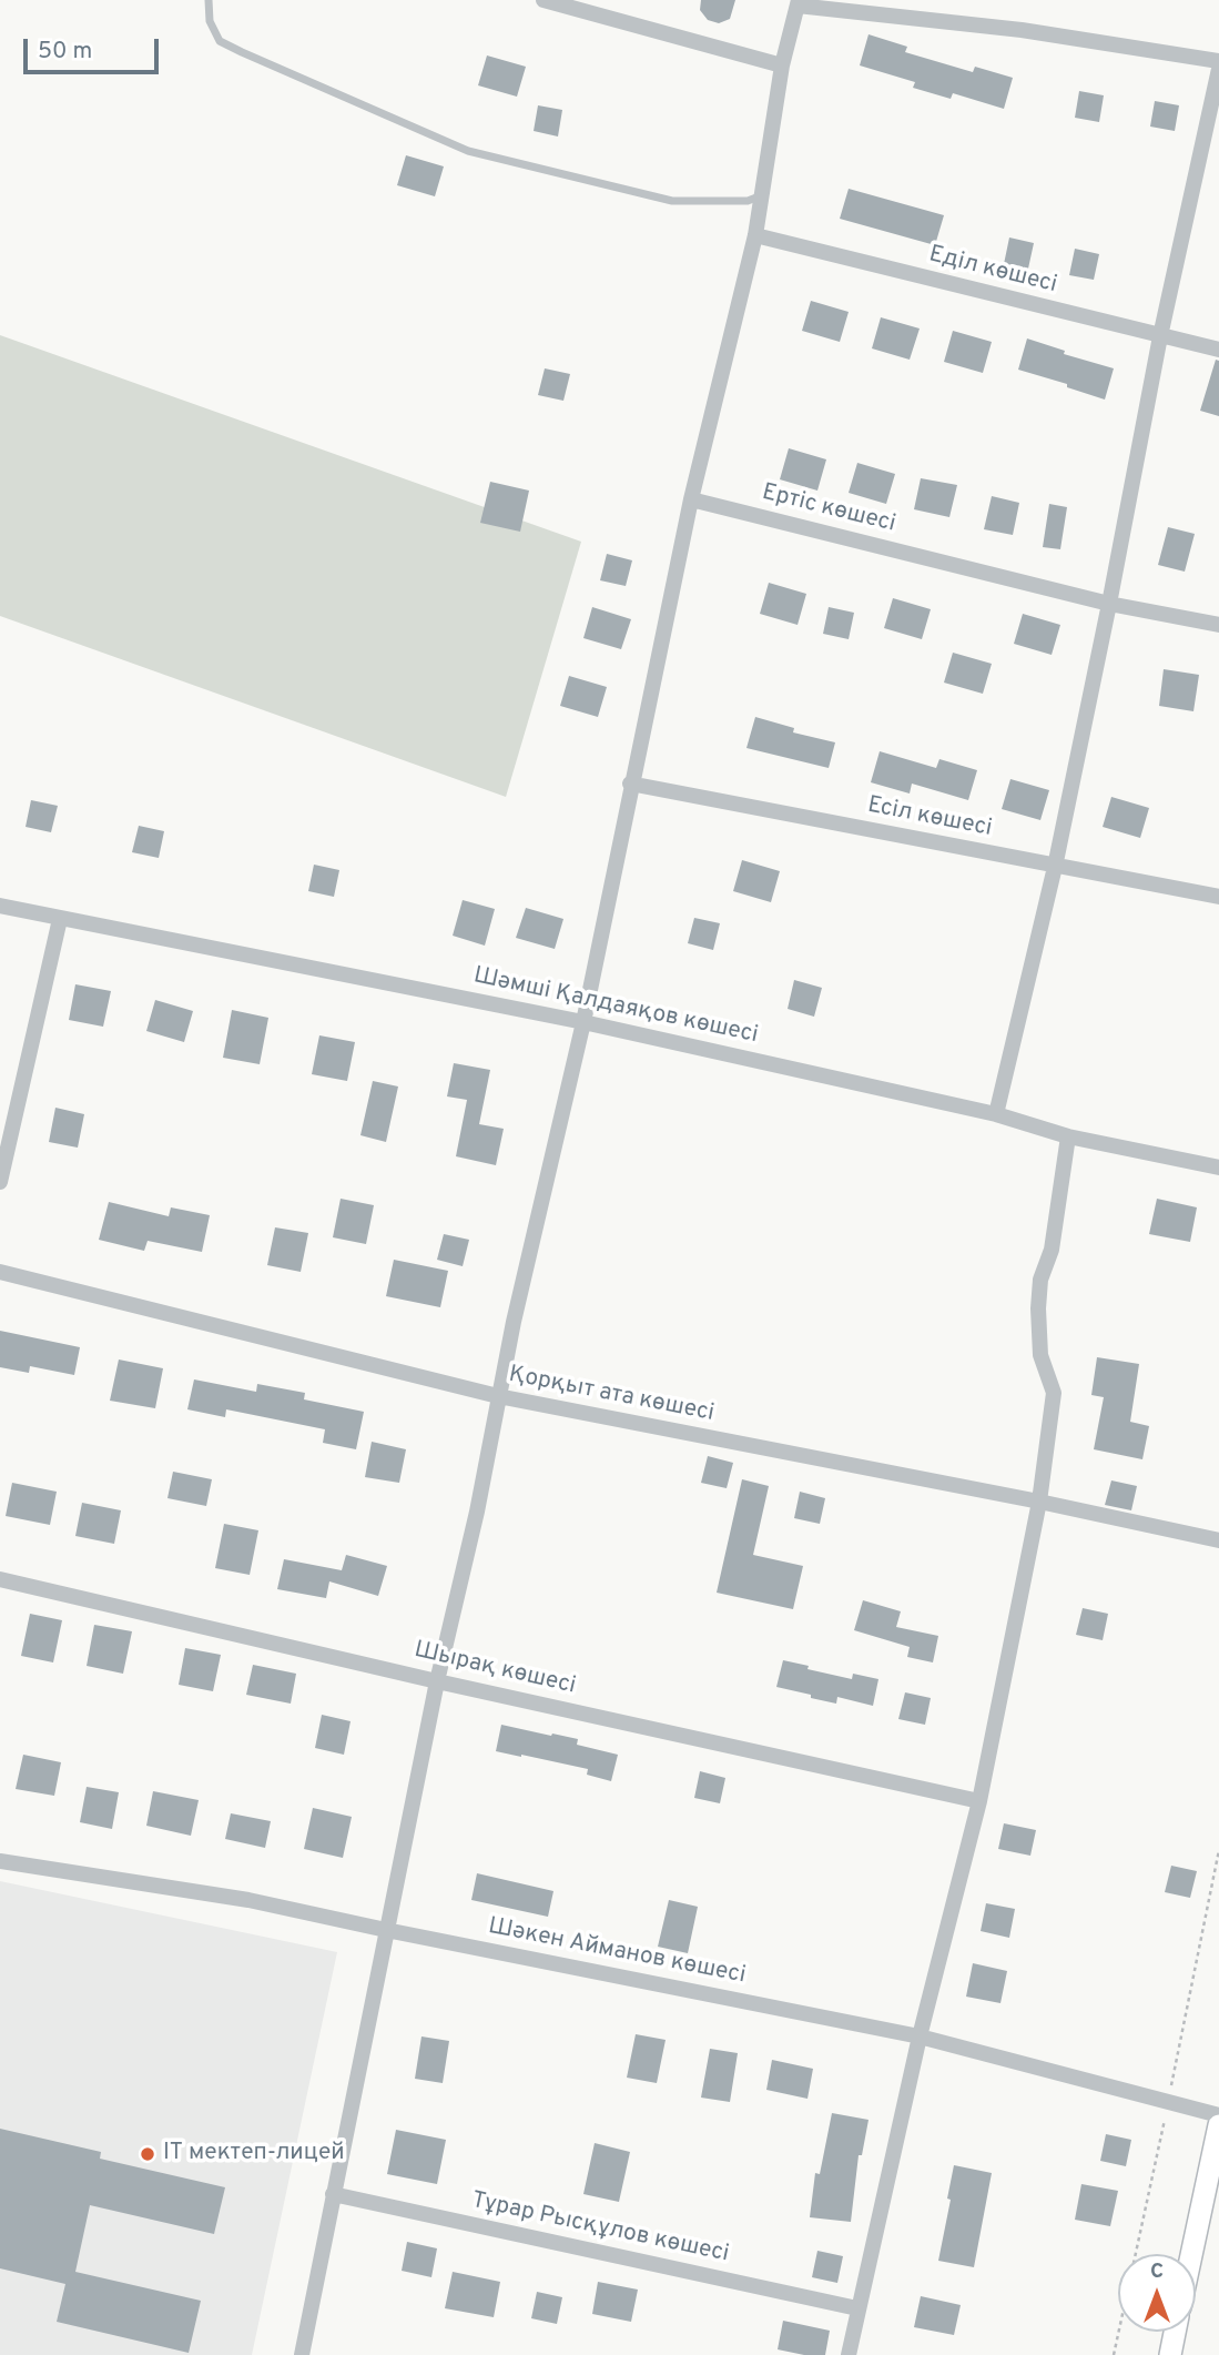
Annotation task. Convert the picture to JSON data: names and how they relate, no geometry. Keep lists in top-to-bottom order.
{
  "streets": {
    "street": [
      "Еділ көшесі",
      "Ертіс көшесі",
      "Есіл көшесі",
      "Шәмші Қалдаяқов көшесі",
      "Қорқыт ата көшесі",
      "Шырақ көшесі",
      "Шәкен Айманов көшесі",
      "Тұрар Рысқұлов көшесі"
    ]
  },
  "places": ["IT мектеп-лицей"],
  "scale_bar": "50 m",
  "north": "top"
}
